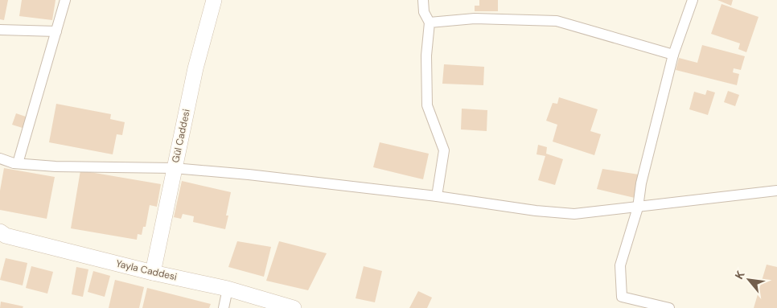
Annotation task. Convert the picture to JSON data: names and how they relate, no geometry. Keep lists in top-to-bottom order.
{
  "streets": {
    "street": ["Gül Caddesi", "Yayla Caddesi"]
  },
  "crossings": [
    ["Gül Caddesi", "Yayla Caddesi"]
  ],
  "north": "top left"
}
